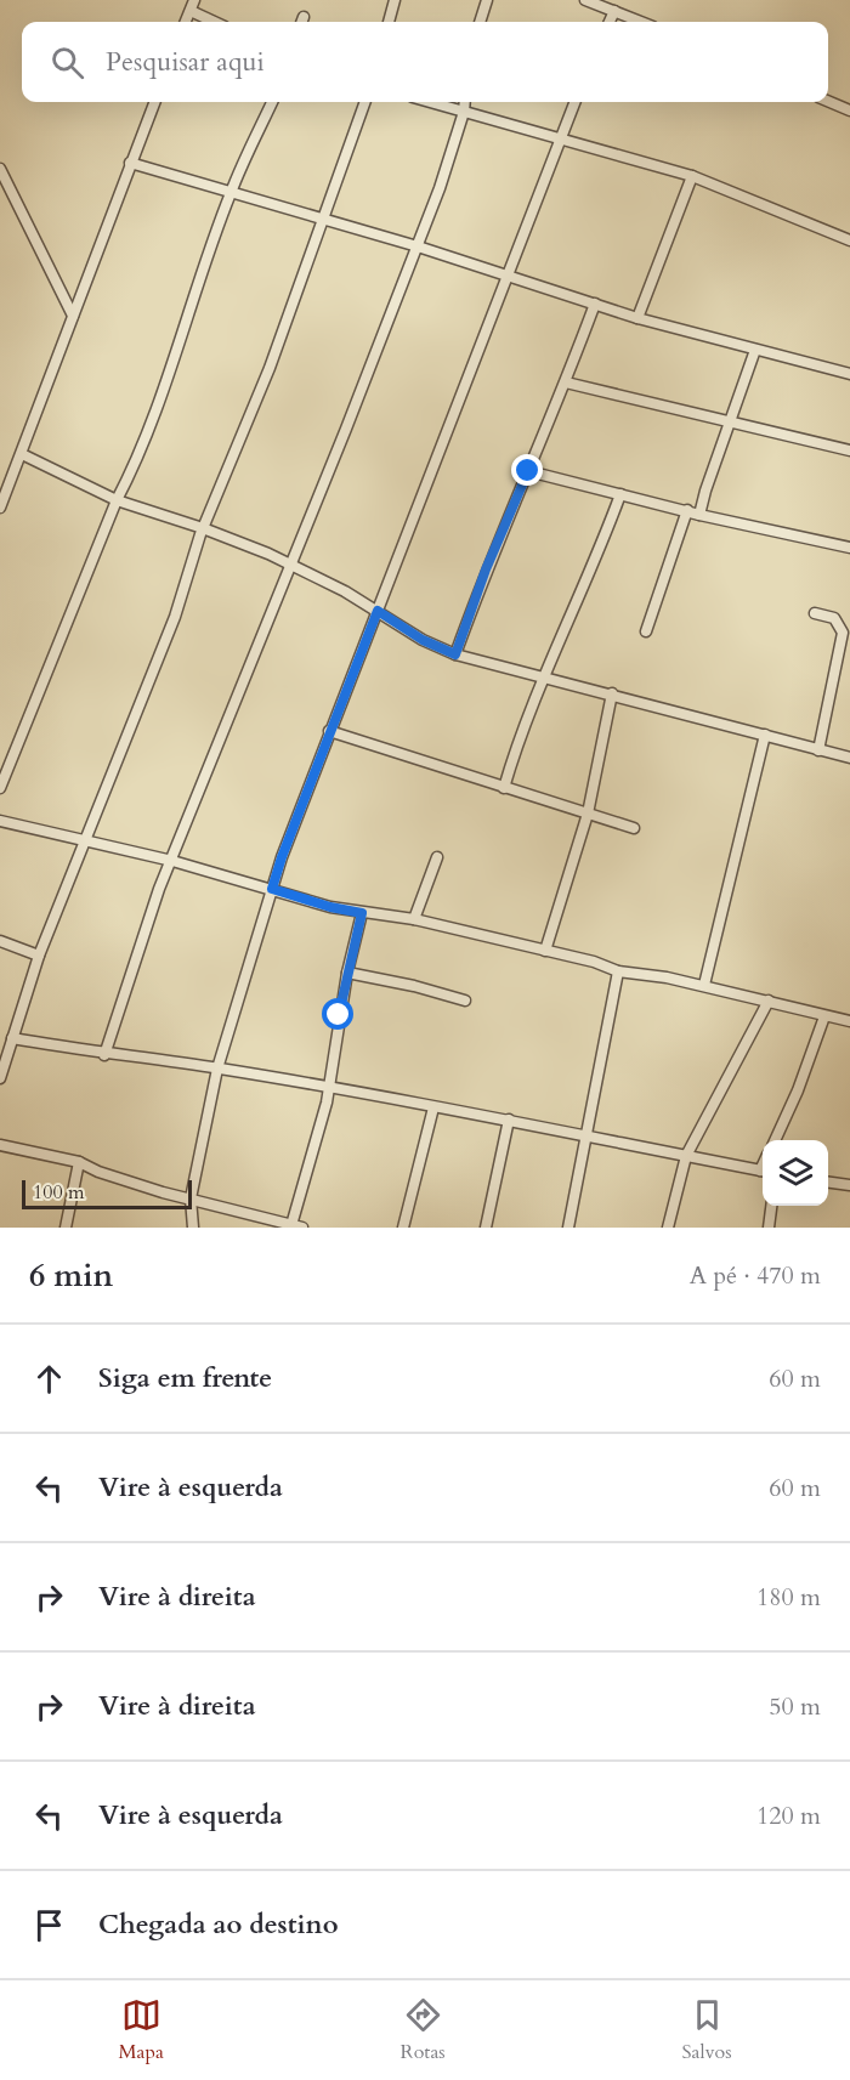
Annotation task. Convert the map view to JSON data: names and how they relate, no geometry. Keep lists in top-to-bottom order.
{
  "scale_bar": "100 m",
  "page": {
    "search": "Pesquisar aqui",
    "scale": "100 m",
    "heading": ["6 min", "A pé · 470 m"],
    "list": [
      ["Siga em frente", "60 m"],
      ["Vire à esquerda", "60 m"],
      ["Vire à direita", "180 m"],
      ["Vire à direita", "50 m"],
      ["Vire à esquerda", "120 m"],
      "Chegada ao destino"
    ],
    "nav": ["Mapa", "Rotas", "Salvos"]
  }
}
